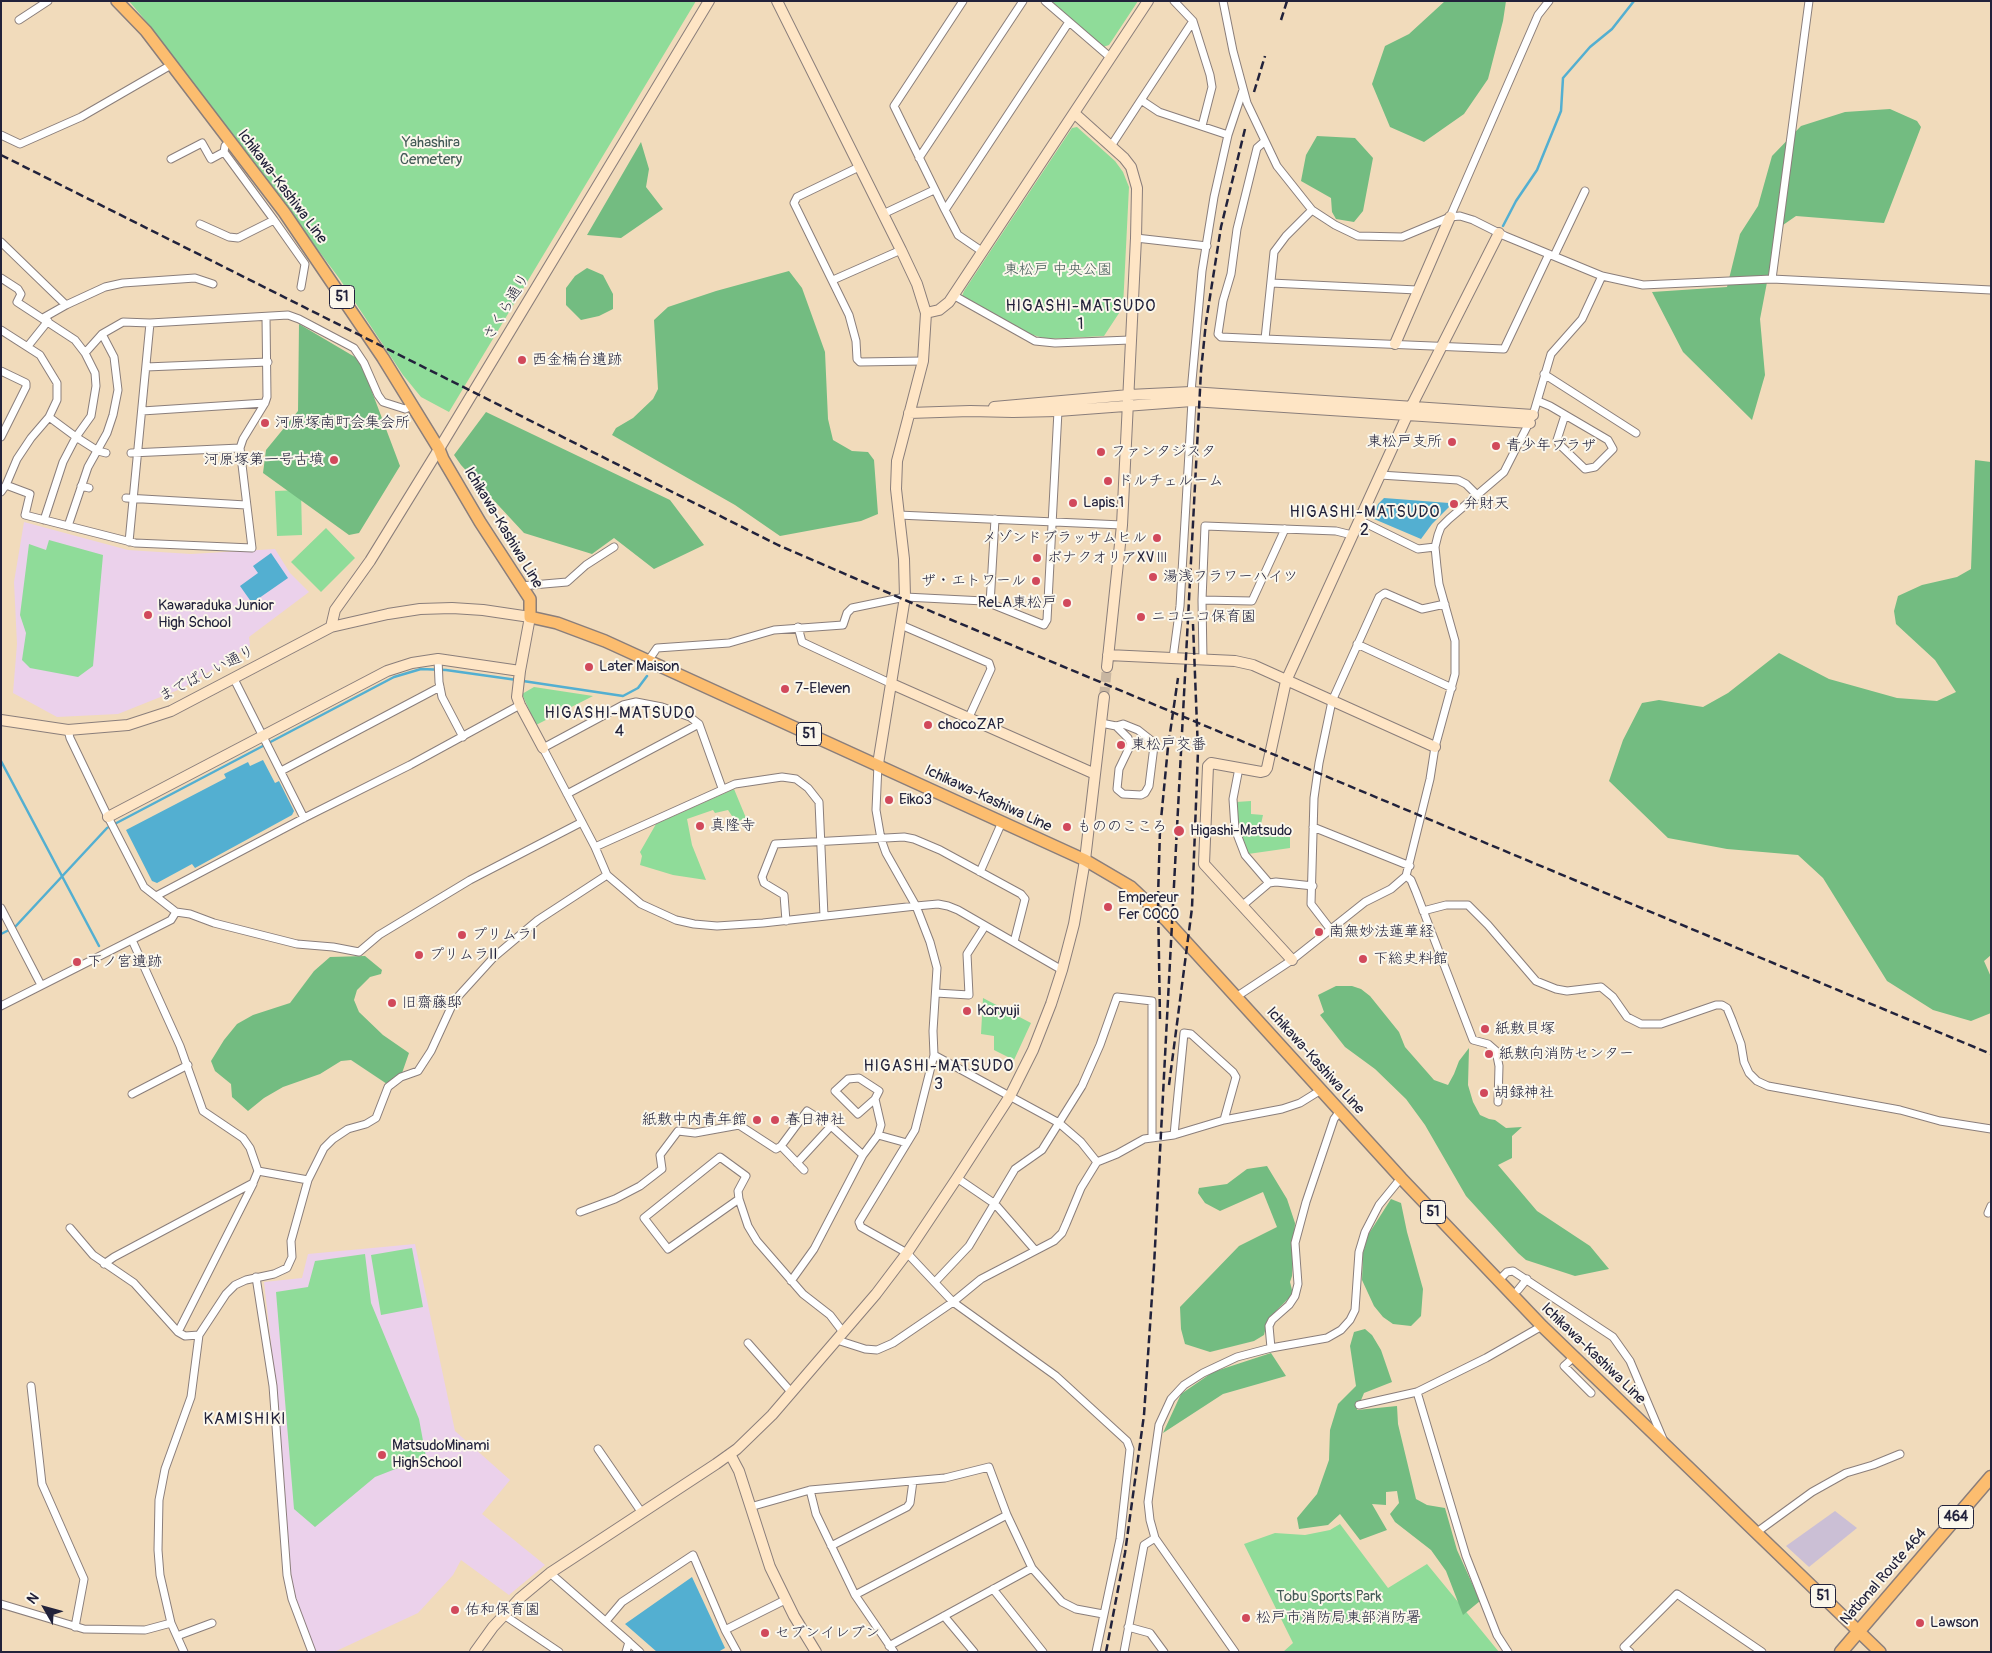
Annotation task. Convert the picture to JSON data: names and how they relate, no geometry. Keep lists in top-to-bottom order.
{
  "streets": {
    "highway": ["464", "National Route 464"],
    "main road": ["Ichikawa-Kashiwa Line", "51"],
    "street": ["さくら通り", "までばしい通り"]
  },
  "crossings": [
    ["Ichikawa-Kashiwa Line", "さくら通り"],
    ["Ichikawa-Kashiwa Line", "までばしい通り"],
    ["Ichikawa-Kashiwa Line", "National Route 464"],
    ["さくら通り", "までばしい通り"]
  ],
  "districts": [
    "HIGASHI-MATSUDO 1",
    "HIGASHI-MATSUDO 2",
    "HIGASHI-MATSUDO 4",
    "HIGASHI-MATSUDO 3",
    "KAMISHIKI"
  ],
  "parks": ["Yahashira Cemetery", "東松戸 中央公園", "Tobu Sports Park"],
  "places": [
    "西金楠台遺跡",
    "河原塚南町会集会所",
    "東松戸支所",
    "青少年プラザ",
    "ファンタジスタ",
    "河原塚第一号古墳",
    "ドルチェルーム",
    "Lapis.1",
    "弁財天",
    "メゾンドブラッサムヒル",
    "ボナクオリアXVⅢ",
    "湯浅フラワーハイツ",
    "ザ・エトワール",
    "ReLA東松戸",
    "Kawaraduka Junior High School",
    "ニコニコ保育園",
    "Later Maison",
    "7-Eleven",
    "chocoZAP",
    "東松戸交番",
    "Eiko3",
    "真隆寺",
    "もののこころ",
    "Higashi-Matsudo",
    "Empereur Fer COCO",
    "南無妙法蓮華経",
    "プリムラI",
    "プリムラII",
    "下総史料館",
    "下ノ宮遺跡",
    "旧齋藤邸",
    "Koryuji",
    "紙敷貝塚",
    "紙敷向消防センター",
    "胡録神社",
    "紙敷中内青年館",
    "春日神社",
    "MatsudoMinami HighSchool",
    "佑和保育園",
    "松戸市消防局東部消防署",
    "Lawson",
    "セブンイレブン"
  ],
  "north": "top left"
}
